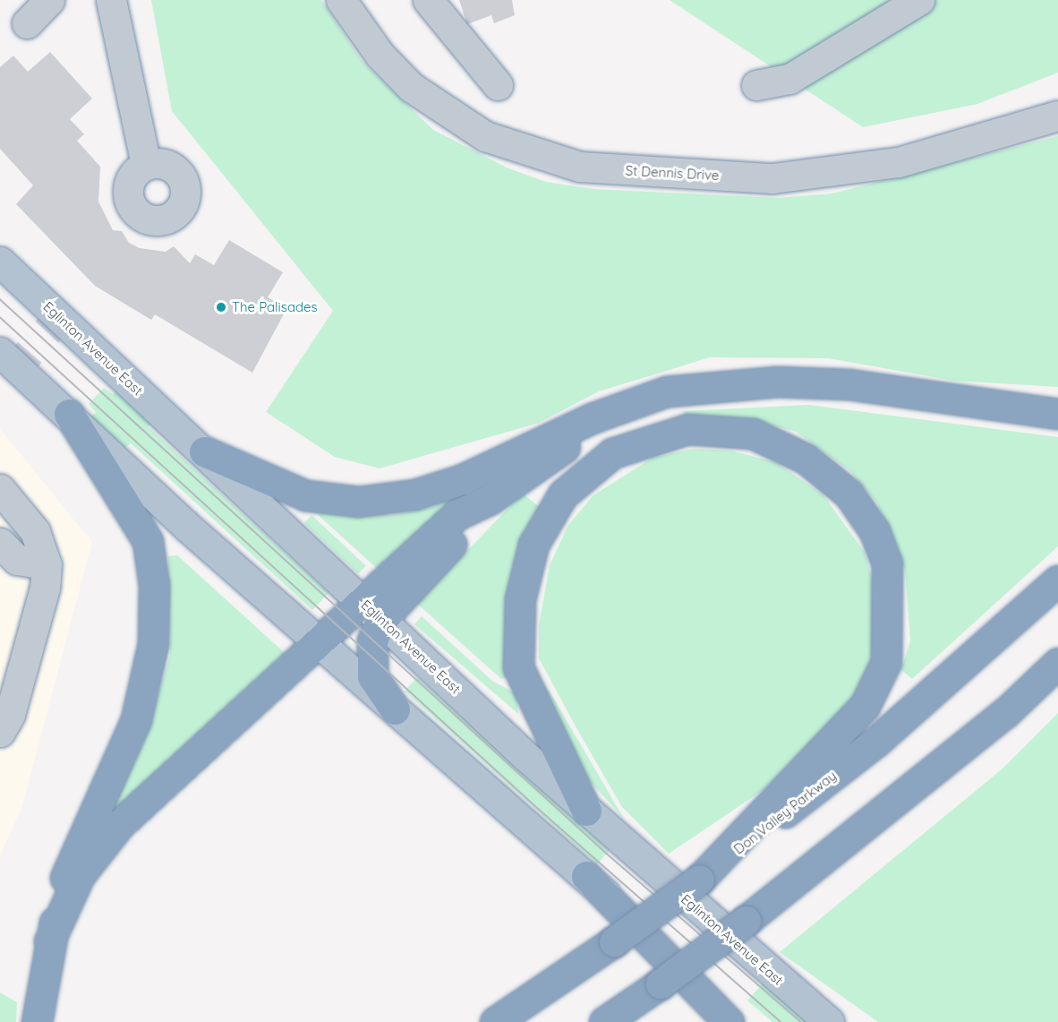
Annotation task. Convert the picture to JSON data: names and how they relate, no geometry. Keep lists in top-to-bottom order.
{
  "streets": {
    "highway": ["Don Valley Parkway"],
    "main road": ["Eglinton Avenue East"],
    "street": ["St Dennis Drive"]
  },
  "places": ["The Palisades"]
}
